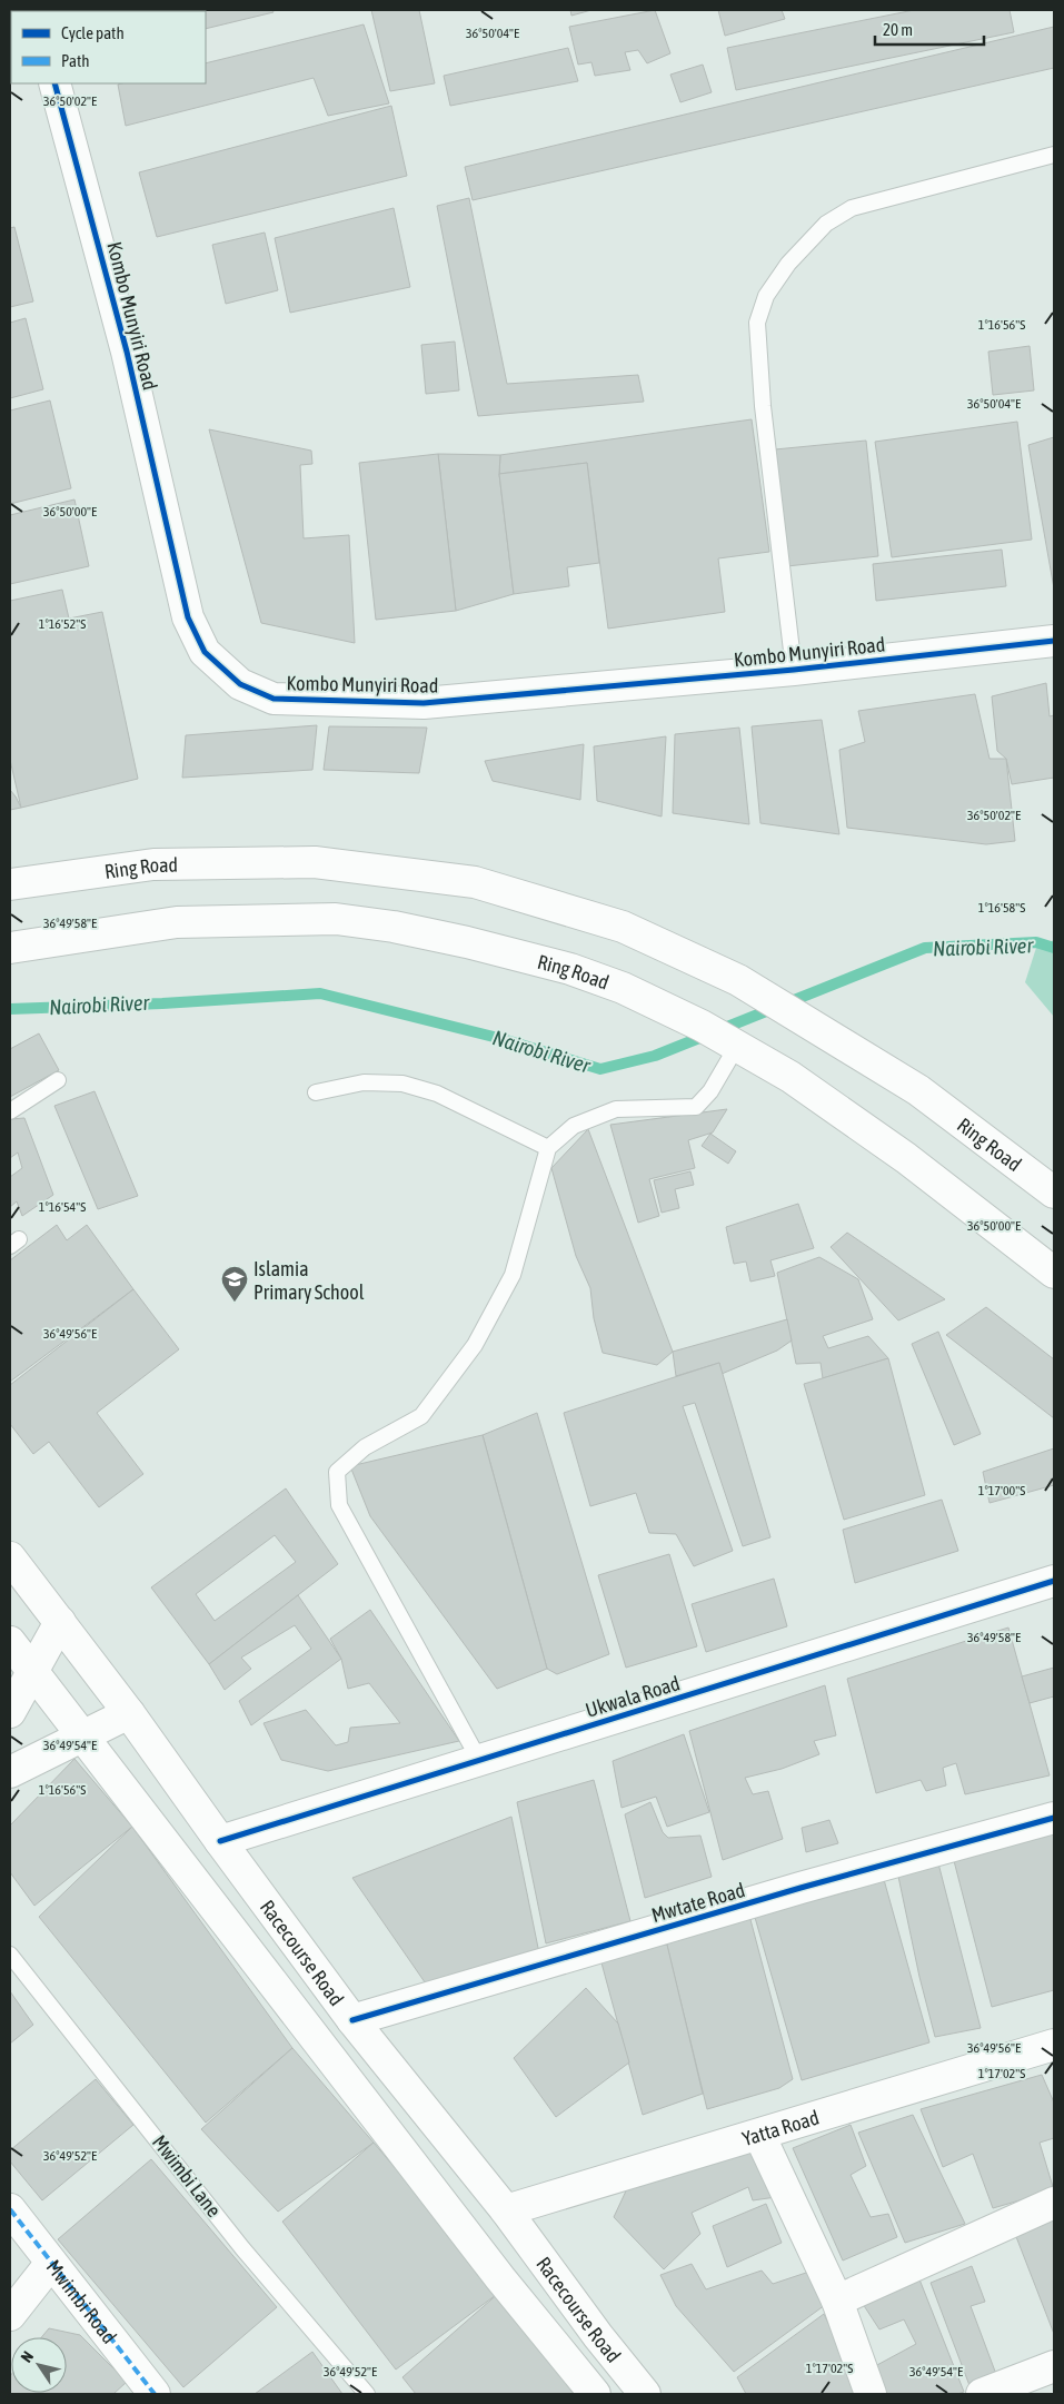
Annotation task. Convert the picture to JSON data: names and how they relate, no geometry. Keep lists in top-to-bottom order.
{
  "streets": {
    "street": [
      "Kombo Munyiri Road",
      "Ring Road",
      "Ukwala Road",
      "Mwtate Road",
      "Racecourse Road",
      "Yatta Road",
      "Mwimbi Road"
    ],
    "lane": ["Mwimbi Lane"]
  },
  "crossings": [
    ["Ukwala Road", "Racecourse Road"],
    ["Mwtate Road", "Racecourse Road"],
    ["Racecourse Road", "Yatta Road"]
  ],
  "water": ["Nairobi River"],
  "places": {
    "school or university": ["Islamia Primary School"]
  },
  "legend": ["Cycle path", "Path"],
  "scale_bar": "20 m",
  "north": "top left",
  "coordinates": [
    "36°50'04\"E",
    "36°50'02\"E",
    "1°16'56\"S",
    "36°50'00\"E",
    "1°16'52\"S",
    "1°16'58\"S",
    "36°49'58\"E",
    "1°16'54\"S",
    "36°49'56\"E",
    "1°17'00\"S",
    "36°49'54\"E",
    "1°17'02\"S",
    "36°49'52\"E"
  ]
}
